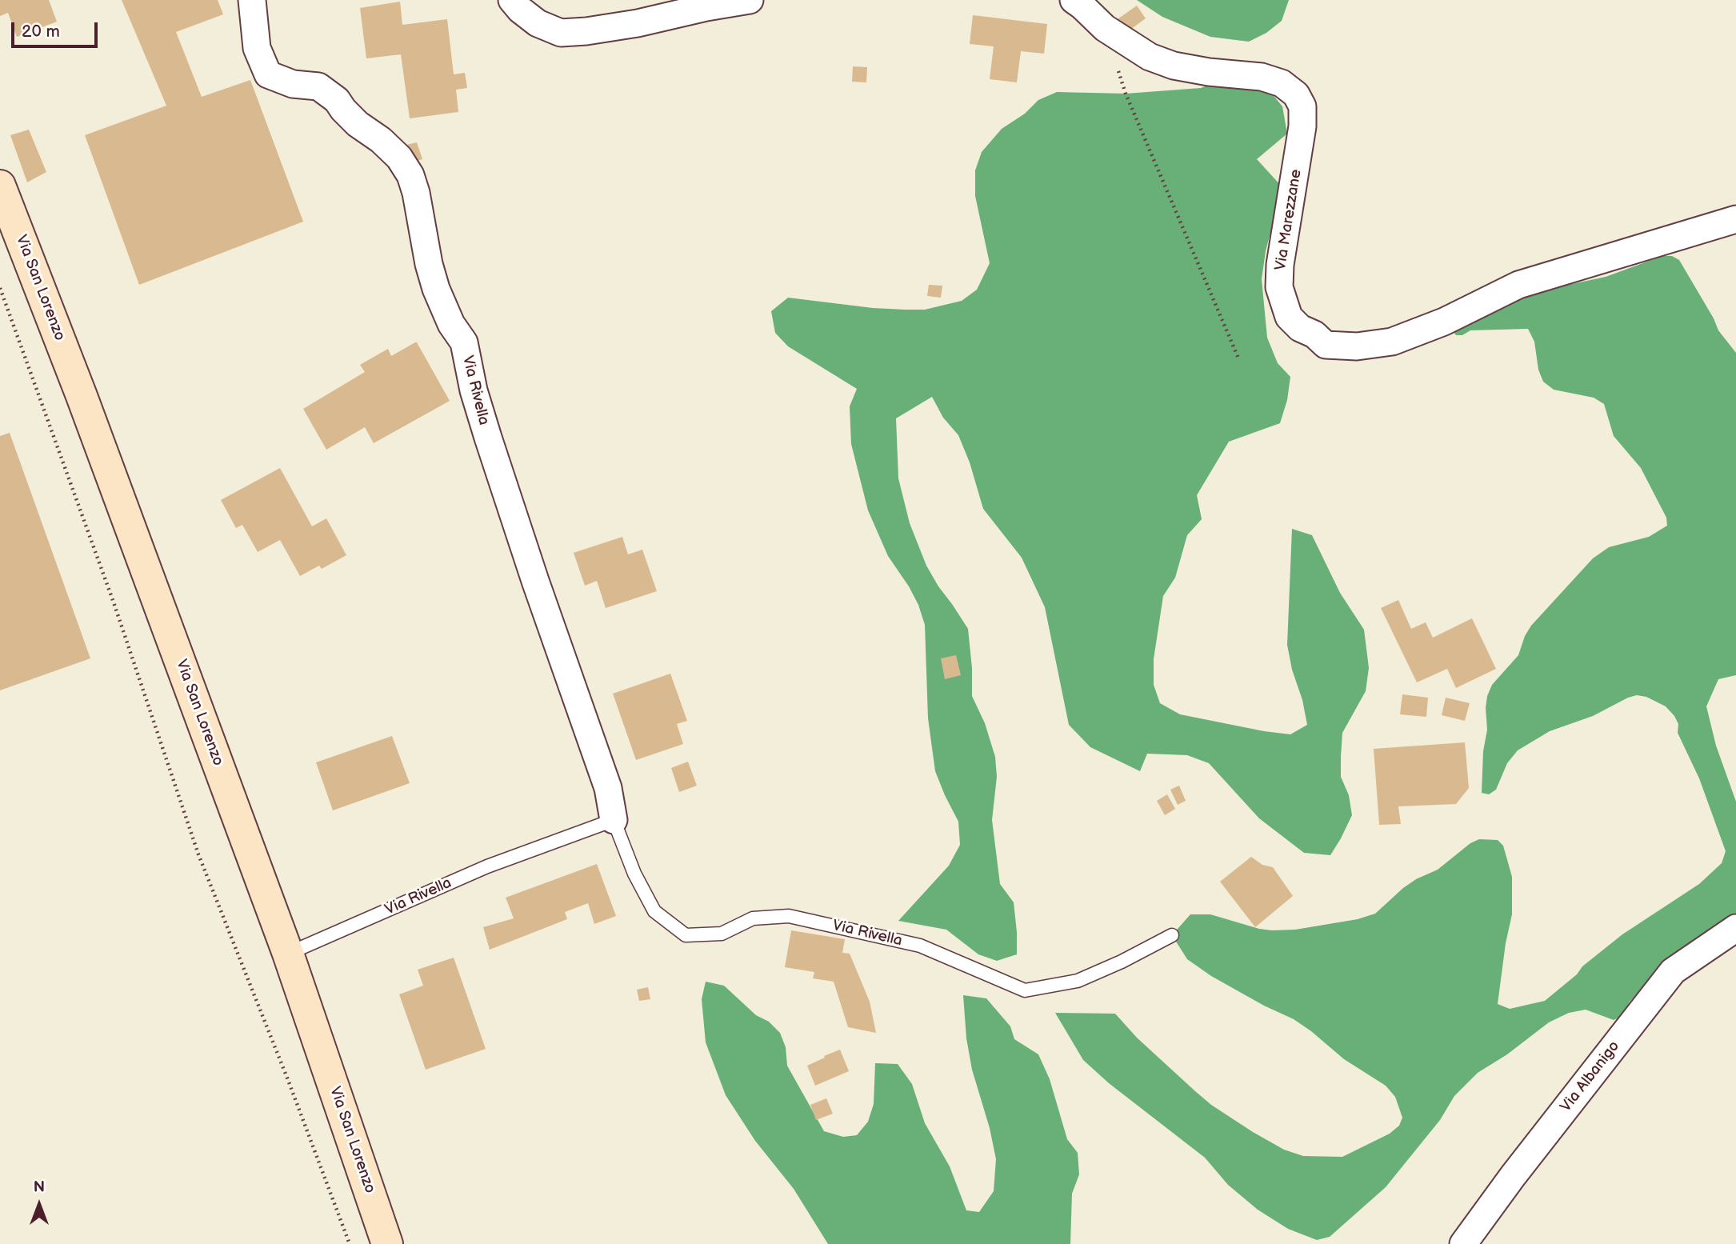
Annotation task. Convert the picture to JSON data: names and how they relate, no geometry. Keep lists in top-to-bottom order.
{
  "streets": {
    "main road": ["Via San Lorenzo"],
    "street": ["Via Marezzane", "Via Rivella", "Via Albanigo"]
  },
  "crossings": [
    ["Via San Lorenzo", "Via Rivella"]
  ],
  "scale_bar": "20 m",
  "north": "top"
}
